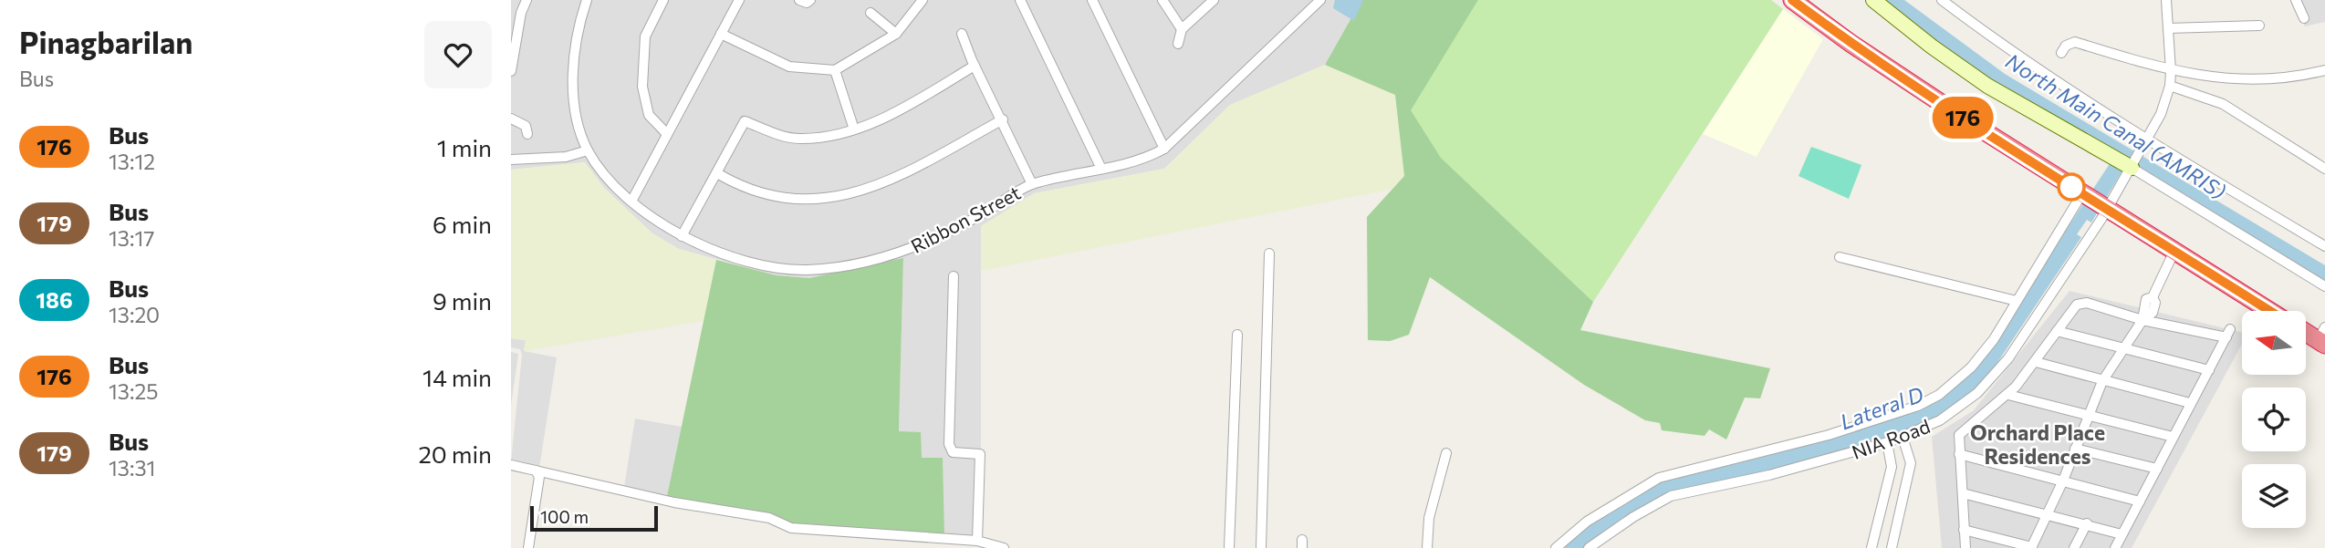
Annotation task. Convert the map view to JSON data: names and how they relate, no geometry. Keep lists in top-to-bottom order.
{
  "streets": {
    "street": ["Ribbon Street", "NIA Road"]
  },
  "districts": ["Orchard Place Residences"],
  "water": ["North Main Canal (AMRIS)", "Lateral D"],
  "lines": ["bus line 176"],
  "scale_bar": "100 m",
  "north": "left",
  "page": {
    "heading": ["Pinagbarilan", "Bus"],
    "on_map": "176",
    "list": [
      {
        "mark": "176",
        "name": "Bus",
        "note": "13:12",
        "value": "1 min"
      },
      {
        "mark": "179",
        "name": "Bus",
        "note": "13:17",
        "value": "6 min"
      },
      {
        "mark": "186",
        "name": "Bus",
        "note": "13:20",
        "value": "9 min"
      },
      {
        "mark": "176",
        "name": "Bus",
        "note": "13:25",
        "value": "14 min"
      },
      {
        "mark": "179",
        "name": "Bus",
        "note": "13:31",
        "value": "20 min"
      }
    ],
    "scale": "100 m"
  }
}
